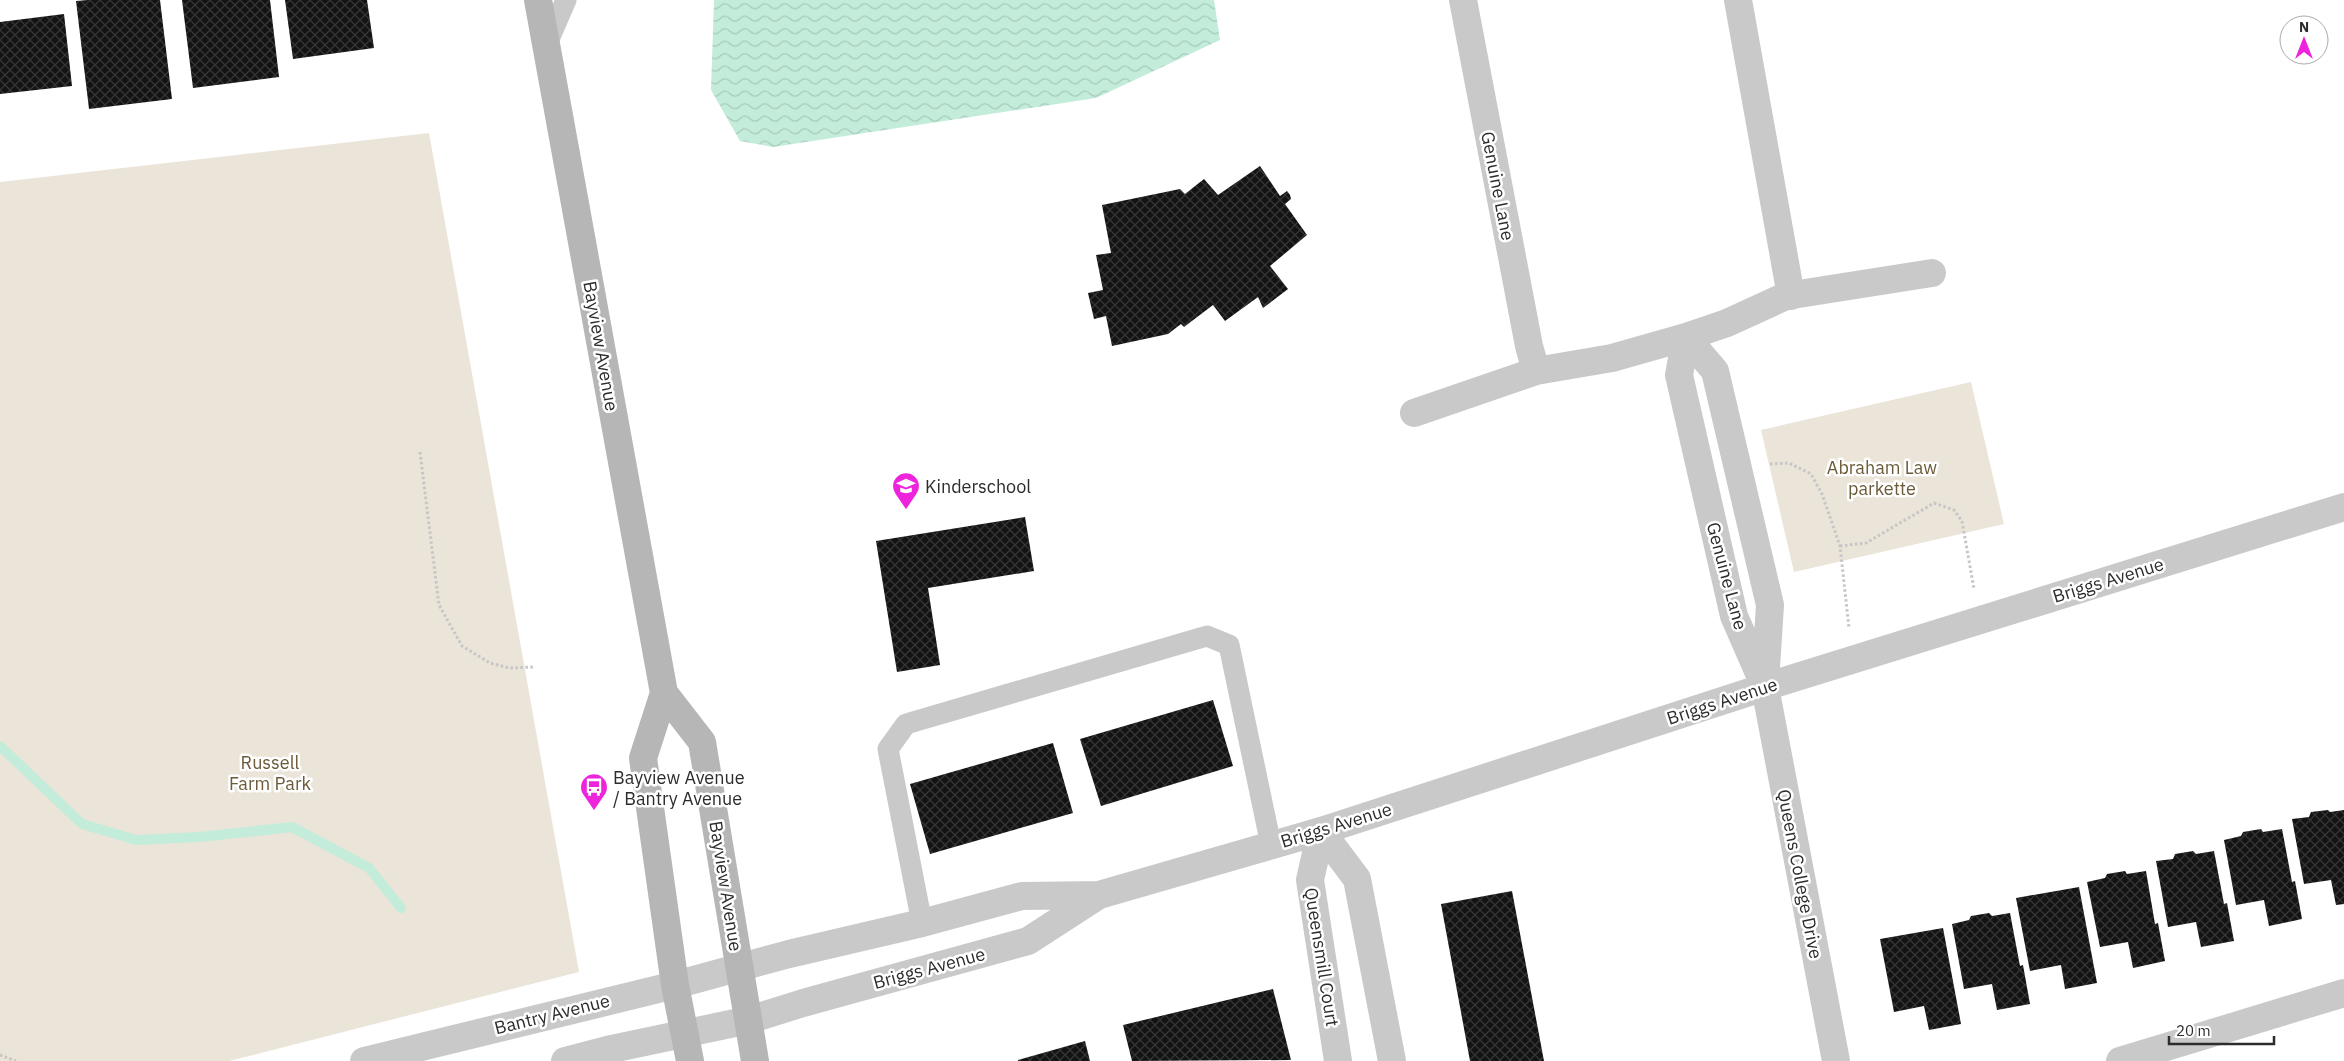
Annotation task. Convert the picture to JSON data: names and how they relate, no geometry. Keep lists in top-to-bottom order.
{
  "streets": {
    "main road": ["Bayview Avenue"],
    "street": [
      "Genuine Lane",
      "Briggs Avenue",
      "Queens College Drive",
      "Queensmill Court",
      "Bantry Avenue"
    ]
  },
  "crossings": [
    ["Genuine Lane", "Briggs Avenue"],
    ["Genuine Lane", "Queens College Drive"],
    ["Bayview Avenue", "Briggs Avenue"],
    ["Bayview Avenue", "Bantry Avenue"],
    ["Briggs Avenue", "Queens College Drive"],
    ["Briggs Avenue", "Queensmill Court"],
    ["Briggs Avenue", "Bantry Avenue"]
  ],
  "parks": ["Abraham Law parkette", "Russell Farm Park"],
  "places": {
    "school or university": ["Kinderschool"],
    "bus stop": ["Bayview Avenue / Bantry Avenue"]
  },
  "scale_bar": "20 m",
  "north": "top"
}
